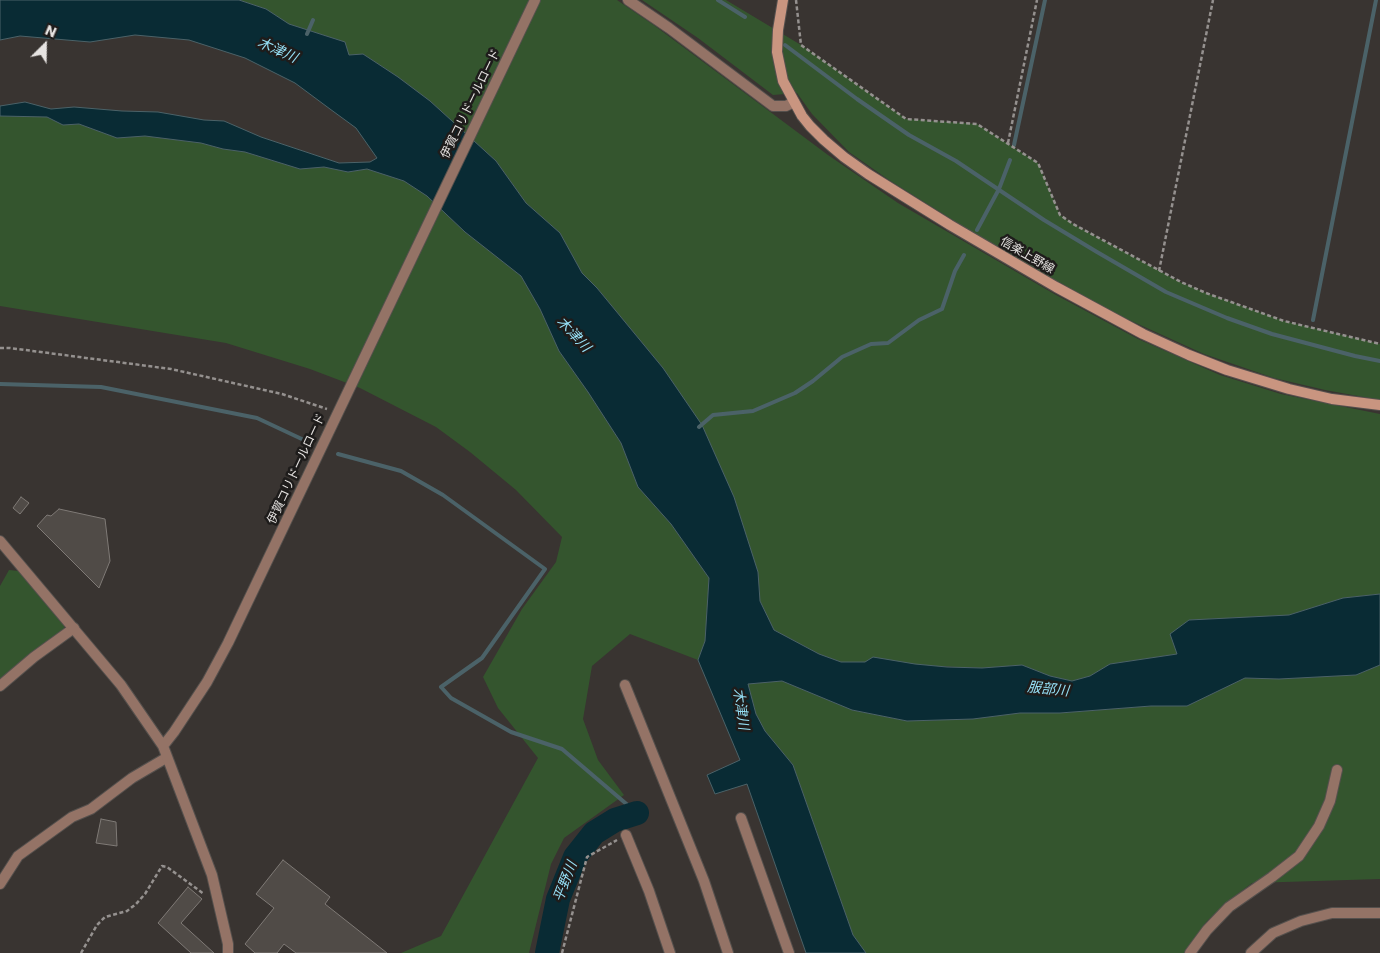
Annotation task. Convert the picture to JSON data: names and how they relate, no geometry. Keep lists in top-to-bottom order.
{
  "streets": {
    "main road": ["信楽上野線"],
    "street": ["伊賀コリドールロード"]
  },
  "water": ["木津川", "服部川", "平野川"],
  "north": "top right"
}
